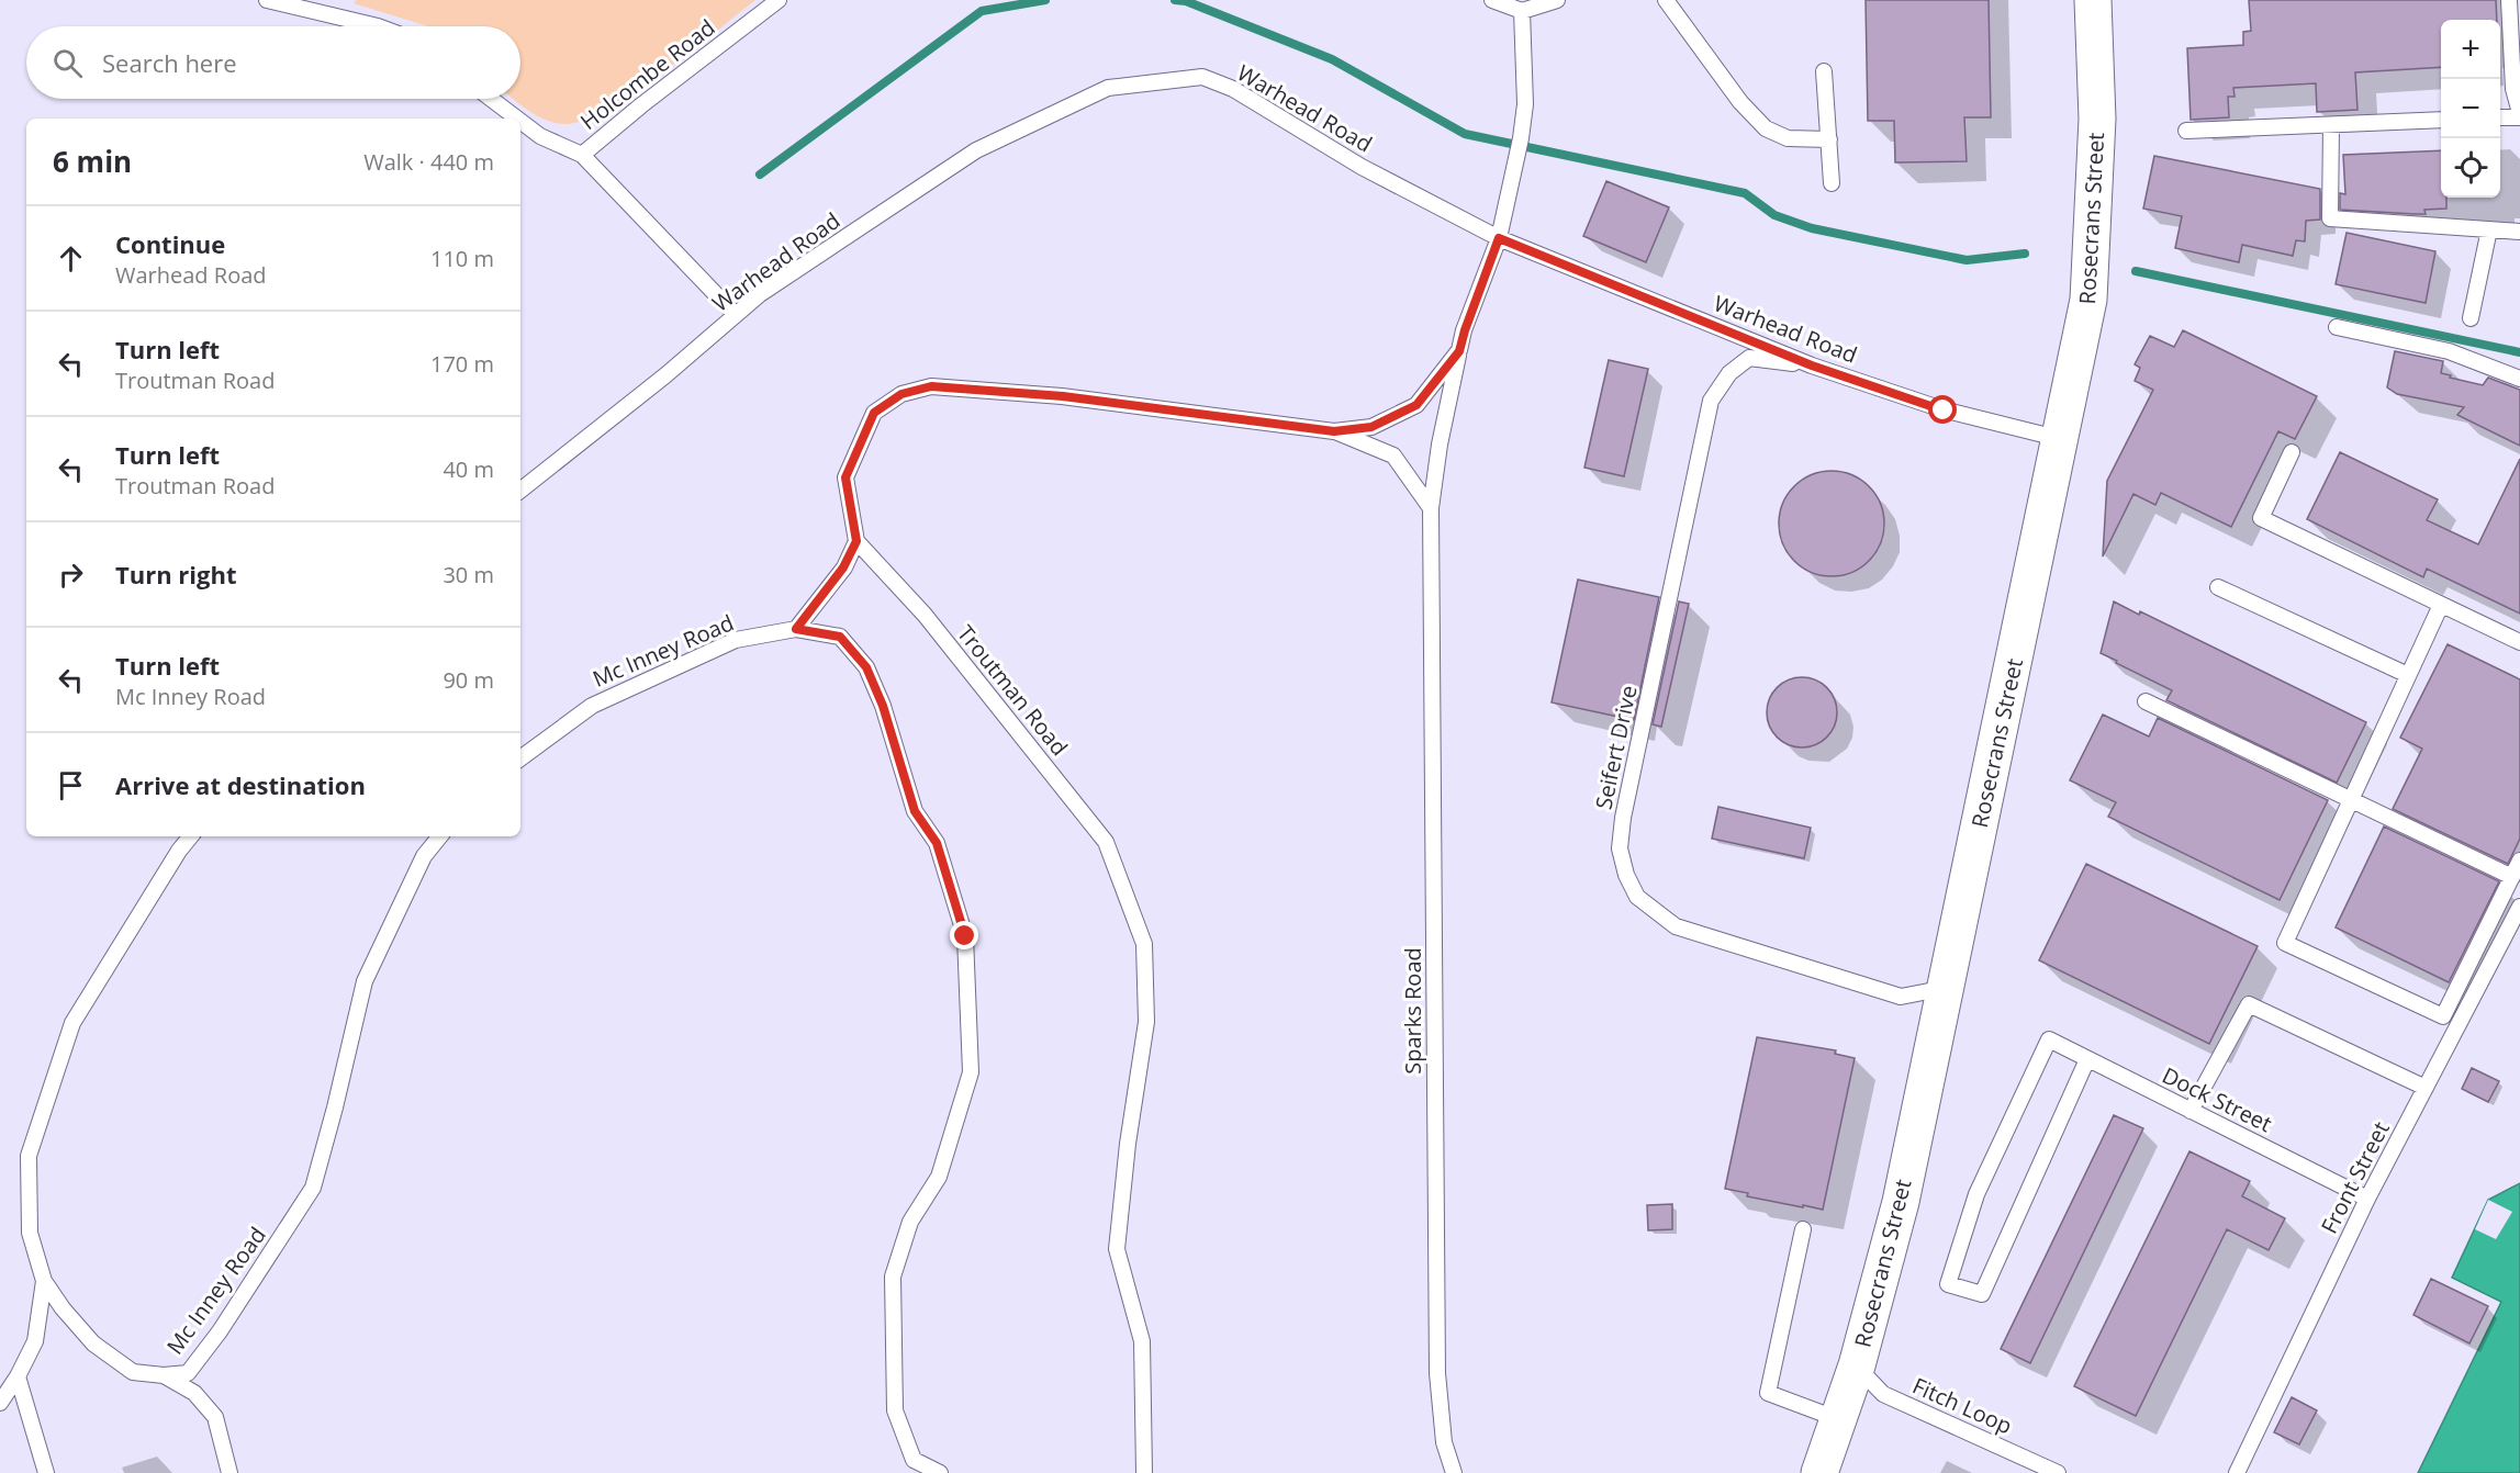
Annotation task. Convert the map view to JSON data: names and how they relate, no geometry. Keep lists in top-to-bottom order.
{
  "streets": {
    "street": ["Rosecrans Street"],
    "lane": [
      "Holcombe Road",
      "Warhead Road",
      "Mc Inney Road",
      "Troutman Road",
      "Seifert Drive",
      "Sparks Road",
      "Dock Street",
      "Front Street",
      "Fitch Loop"
    ]
  },
  "crossings": [
    ["Warhead Road", "Rosecrans Street"],
    ["Warhead Road", "Seifert Drive"],
    ["Rosecrans Street", "Seifert Drive"],
    ["Rosecrans Street", "Fitch Loop"],
    ["Dock Street", "Front Street"]
  ],
  "page": {
    "map_buttons": ["+", "−"],
    "search": "Search here",
    "heading": ["6 min", "Walk · 440 m"],
    "list": [
      ["Continue", "Warhead Road", "110 m"],
      ["Turn left", "Troutman Road", "170 m"],
      ["Turn left", "Troutman Road", "40 m"],
      ["Turn right", "30 m"],
      ["Turn left", "Mc Inney Road", "90 m"],
      "Arrive at destination"
    ]
  }
}
